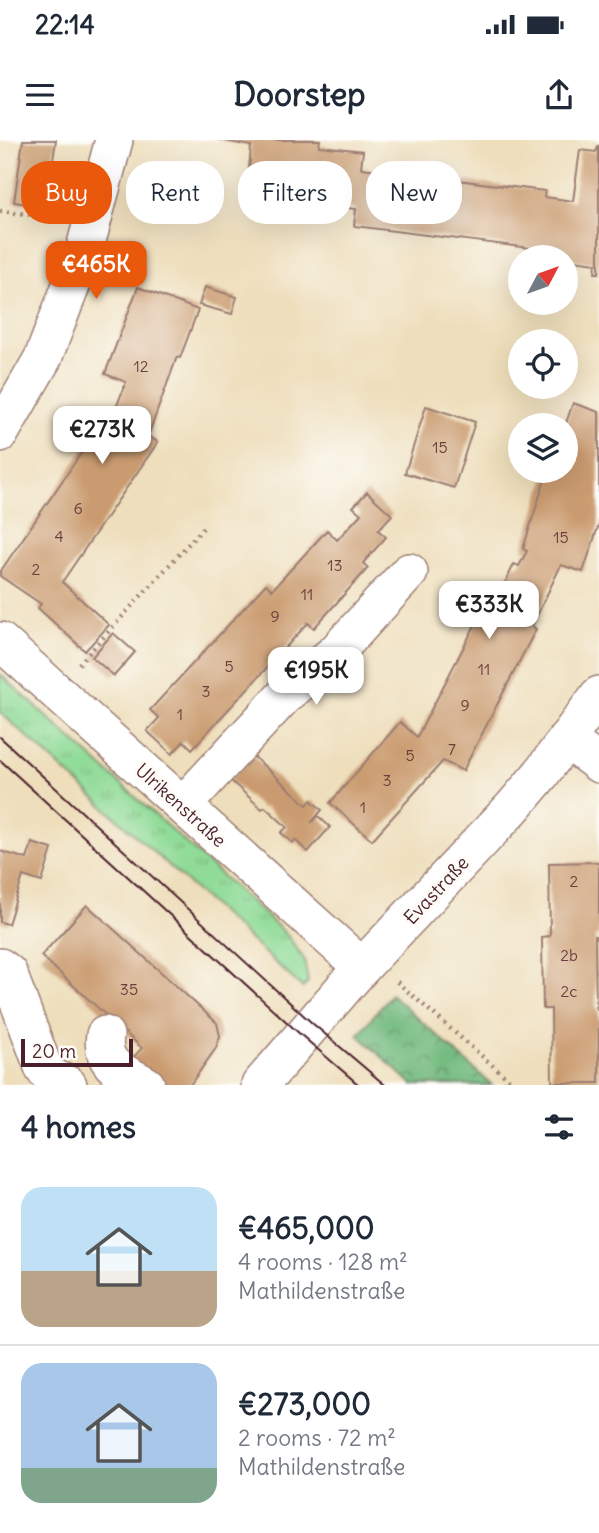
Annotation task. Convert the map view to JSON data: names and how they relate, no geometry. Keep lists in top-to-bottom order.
{
  "streets": {
    "street": ["Ulrikenstraße", "Evastraße"]
  },
  "crossings": [
    ["Ulrikenstraße", "Evastraße"]
  ],
  "house_numbers": [
    "12",
    "15",
    "6",
    "4",
    "15",
    "13",
    "2",
    "11",
    "9",
    "5",
    "11",
    "3",
    "9",
    "1",
    "7",
    "5",
    "3",
    "1",
    "2",
    "2b",
    "35",
    "2c"
  ],
  "scale_bar": "20 m",
  "north": "top right",
  "page": {
    "status": "22:14",
    "header": "Doorstep",
    "chip": [
      "Buy",
      "Rent",
      "Filters",
      "New"
    ],
    "price": [
      "€465K",
      "€273K",
      "€333K",
      "€195K"
    ],
    "scale": "20 m",
    "heading": "4 homes",
    "list": [
      {
        "name": "€465,000",
        "note": "4 rooms · 128 m² · Mathildenstraße"
      },
      {
        "name": "€273,000",
        "note": "2 rooms · 72 m² · Mathildenstraße"
      }
    ]
  }
}
